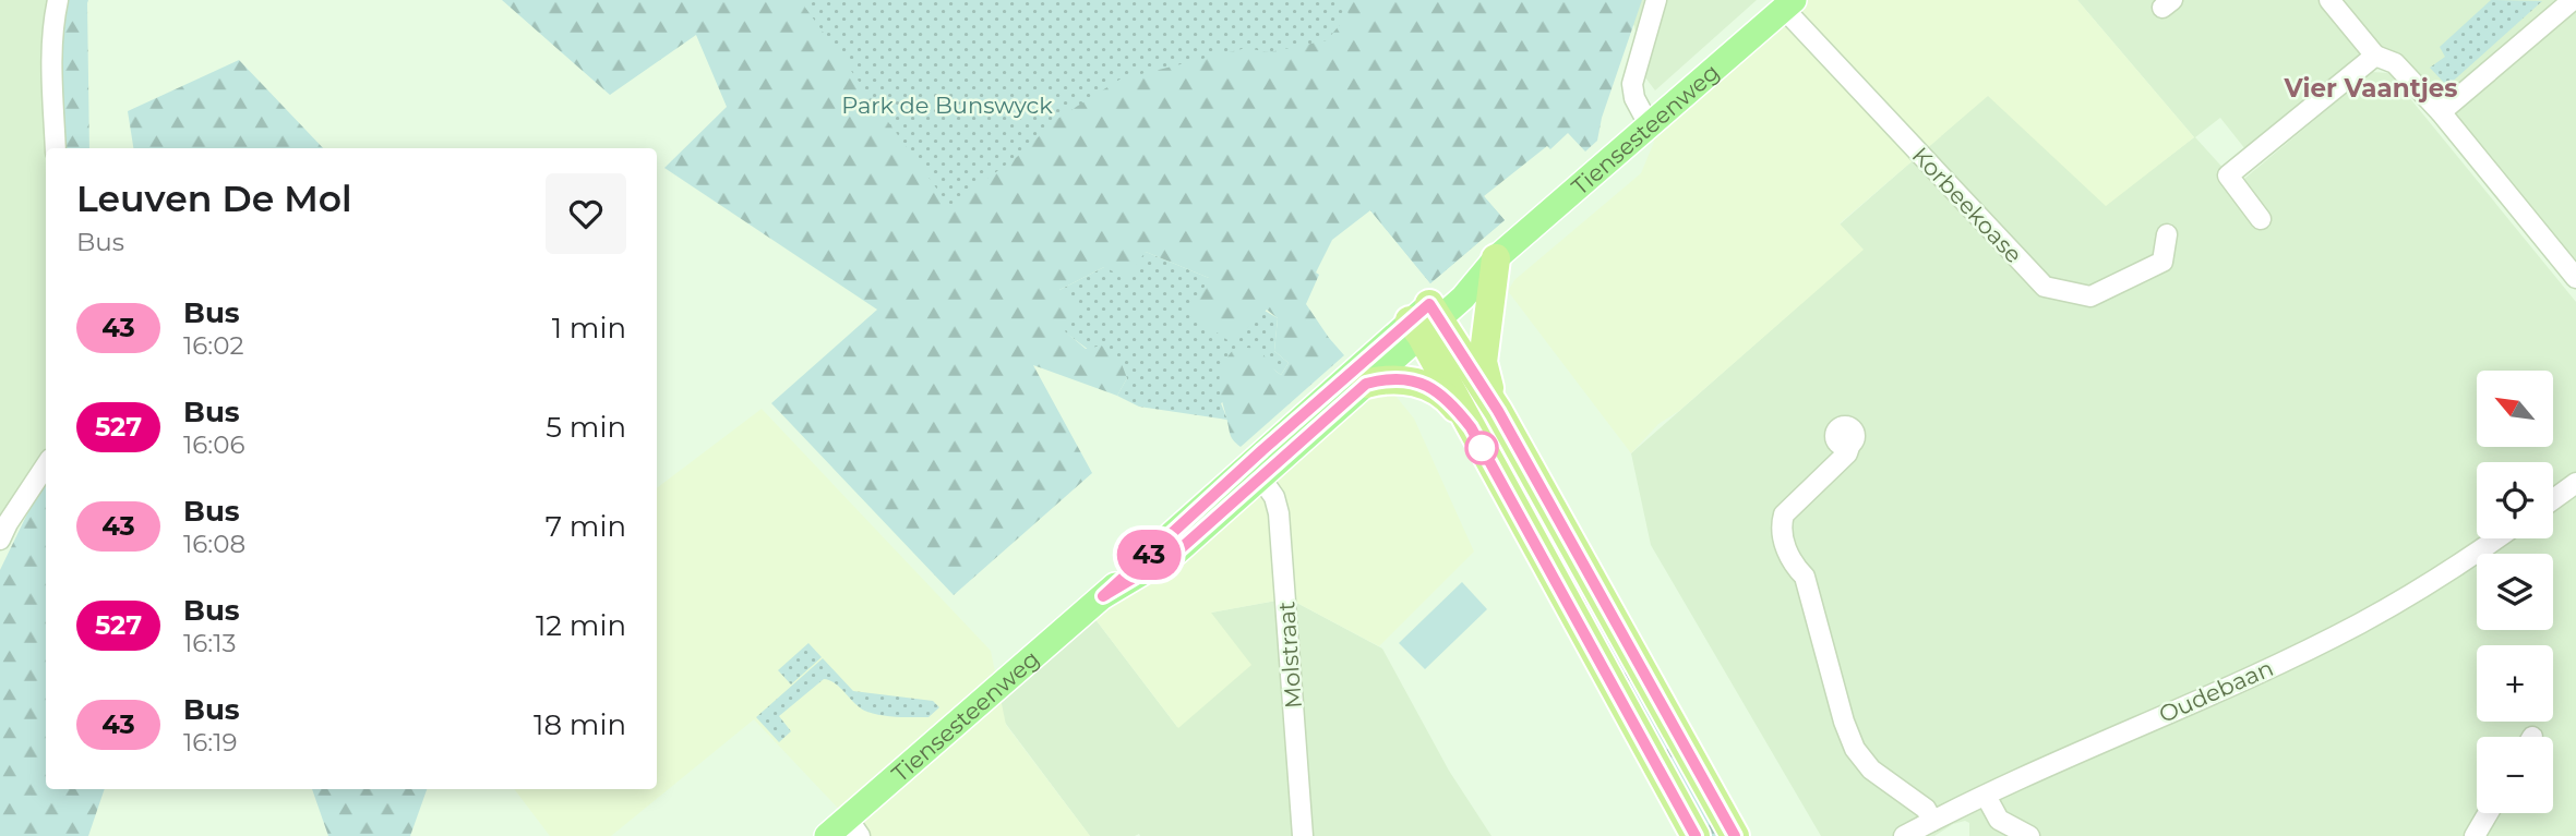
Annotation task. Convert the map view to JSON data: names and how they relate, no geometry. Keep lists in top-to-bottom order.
{
  "streets": {
    "main road": ["Tiensesteenweg"],
    "street": ["Korbeekoase", "Molstraat", "Oudebaan"]
  },
  "crossings": [
    ["Tiensesteenweg", "Korbeekoase"],
    ["Tiensesteenweg", "Molstraat"]
  ],
  "districts": ["Vier Vaantjes"],
  "parks": ["Park de Bunswyck"],
  "lines": ["bus line 43"],
  "north": "top left",
  "page": {
    "on_map": "43",
    "heading": ["Leuven De Mol", "Bus"],
    "list": [
      {
        "mark": "43",
        "name": "Bus",
        "note": "16:02",
        "value": "1 min"
      },
      {
        "mark": "527",
        "name": "Bus",
        "note": "16:06",
        "value": "5 min"
      },
      {
        "mark": "43",
        "name": "Bus",
        "note": "16:08",
        "value": "7 min"
      },
      {
        "mark": "527",
        "name": "Bus",
        "note": "16:13",
        "value": "12 min"
      },
      {
        "mark": "43",
        "name": "Bus",
        "note": "16:19",
        "value": "18 min"
      }
    ],
    "map_buttons": ["+", "−"]
  }
}
